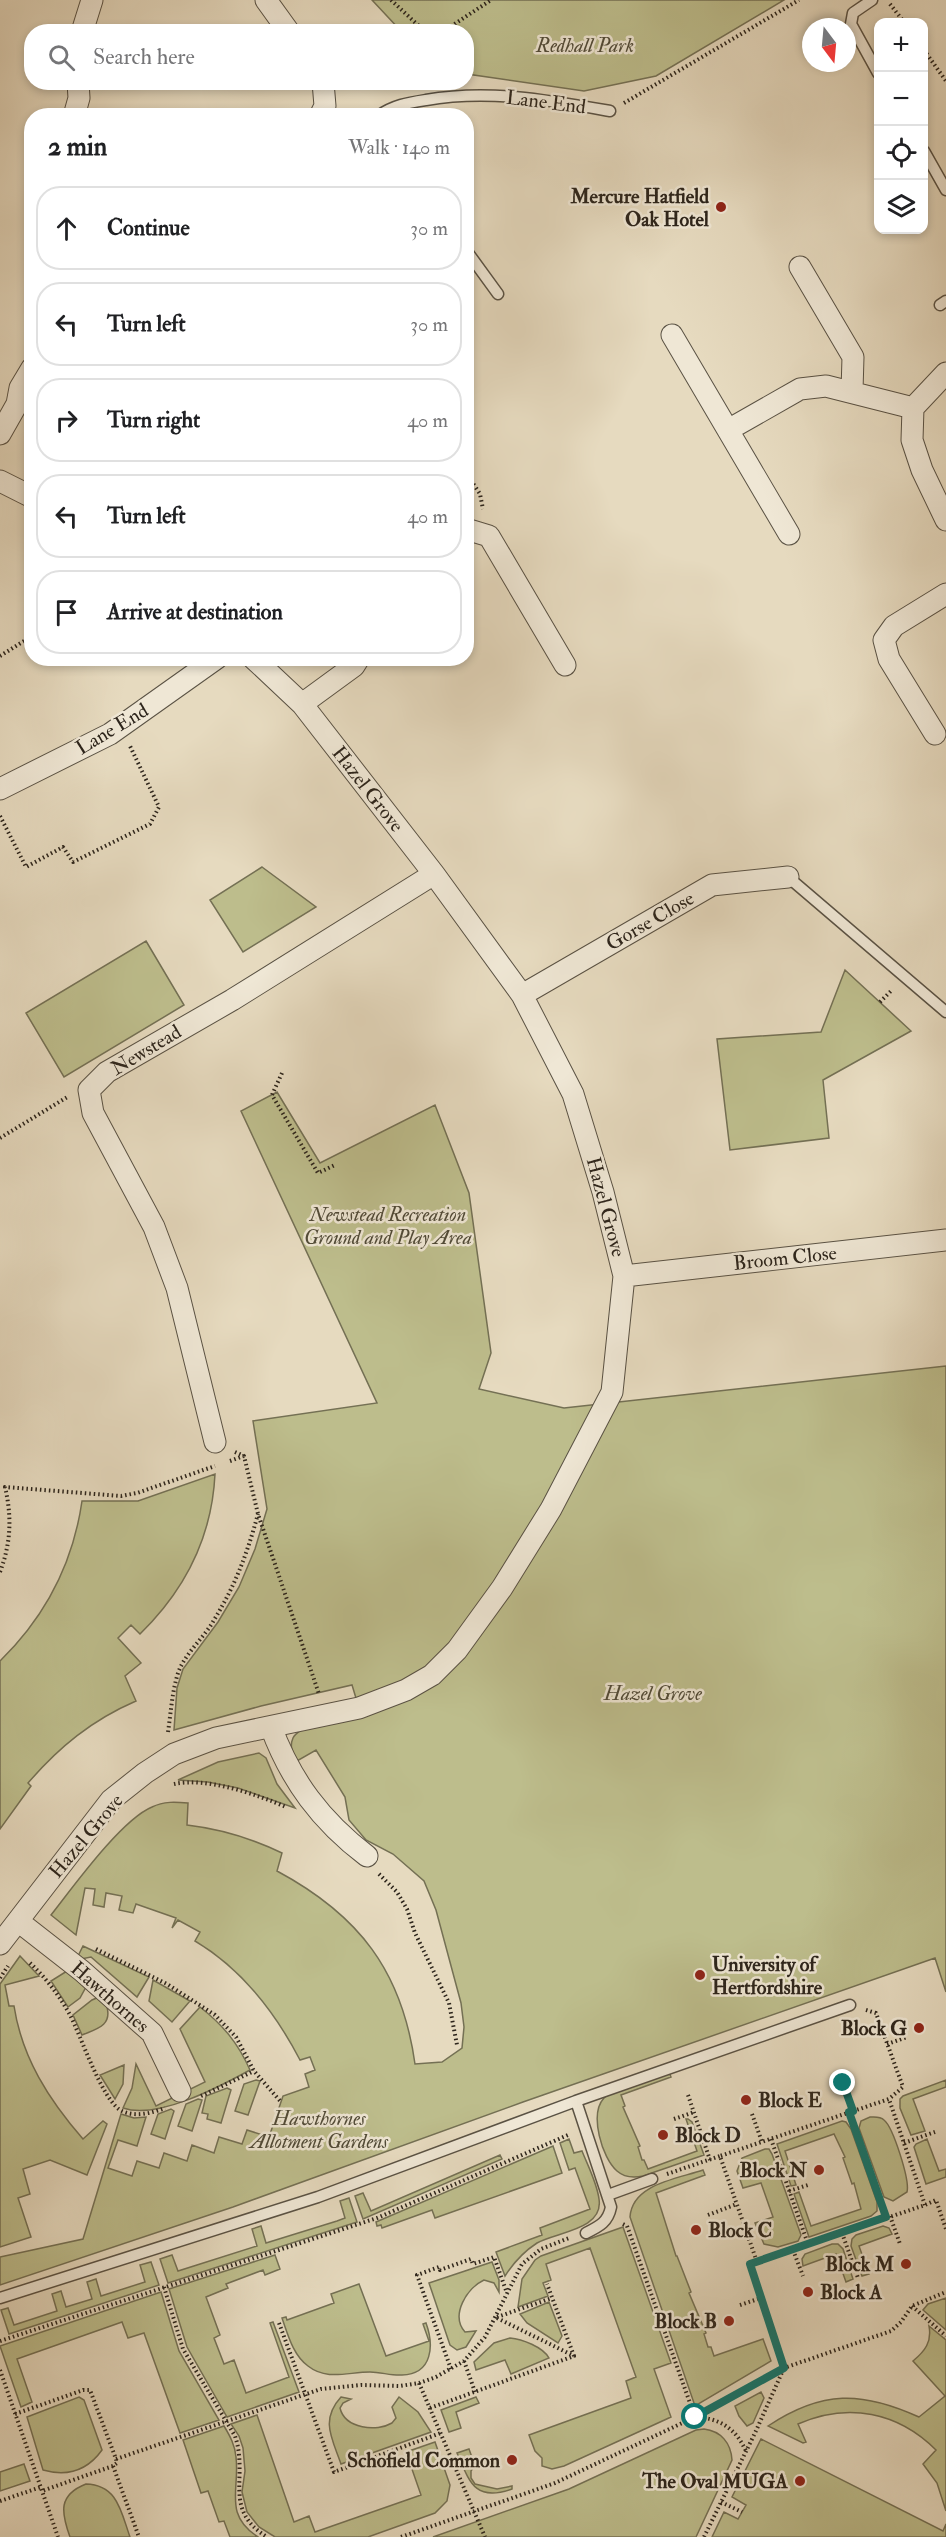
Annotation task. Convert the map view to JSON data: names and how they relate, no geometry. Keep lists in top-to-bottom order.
{
  "streets": {
    "street": [
      "Lane End",
      "Hazel Grove",
      "Gorse Close",
      "Newstead",
      "Broom Close",
      "Hawthornes"
    ]
  },
  "crossings": [
    ["Hazel Grove", "Gorse Close"],
    ["Hazel Grove", "Newstead"],
    ["Hazel Grove", "Broom Close"],
    ["Hazel Grove", "Hawthornes"]
  ],
  "parks": [
    "Redhall Park",
    "Newstead Recreation Ground and Play Area",
    "Hazel Grove",
    "Hawthornes Allotment Gardens"
  ],
  "places": [
    "Mercure Hatfield Oak Hotel",
    "University of Hertfordshire",
    "Block G",
    "Block E",
    "Block D",
    "Block N",
    "Block C",
    "Block M",
    "Block A",
    "Block B",
    "Schofield Common",
    "The Oval MUGA"
  ],
  "north": "bottom",
  "page": {
    "map_buttons": ["+", "−"],
    "search": "Search here",
    "heading": ["2 min", "Walk · 140 m"],
    "list": [
      ["Continue", "30 m"],
      ["Turn left", "30 m"],
      ["Turn right", "40 m"],
      ["Turn left", "40 m"],
      "Arrive at destination"
    ]
  }
}
